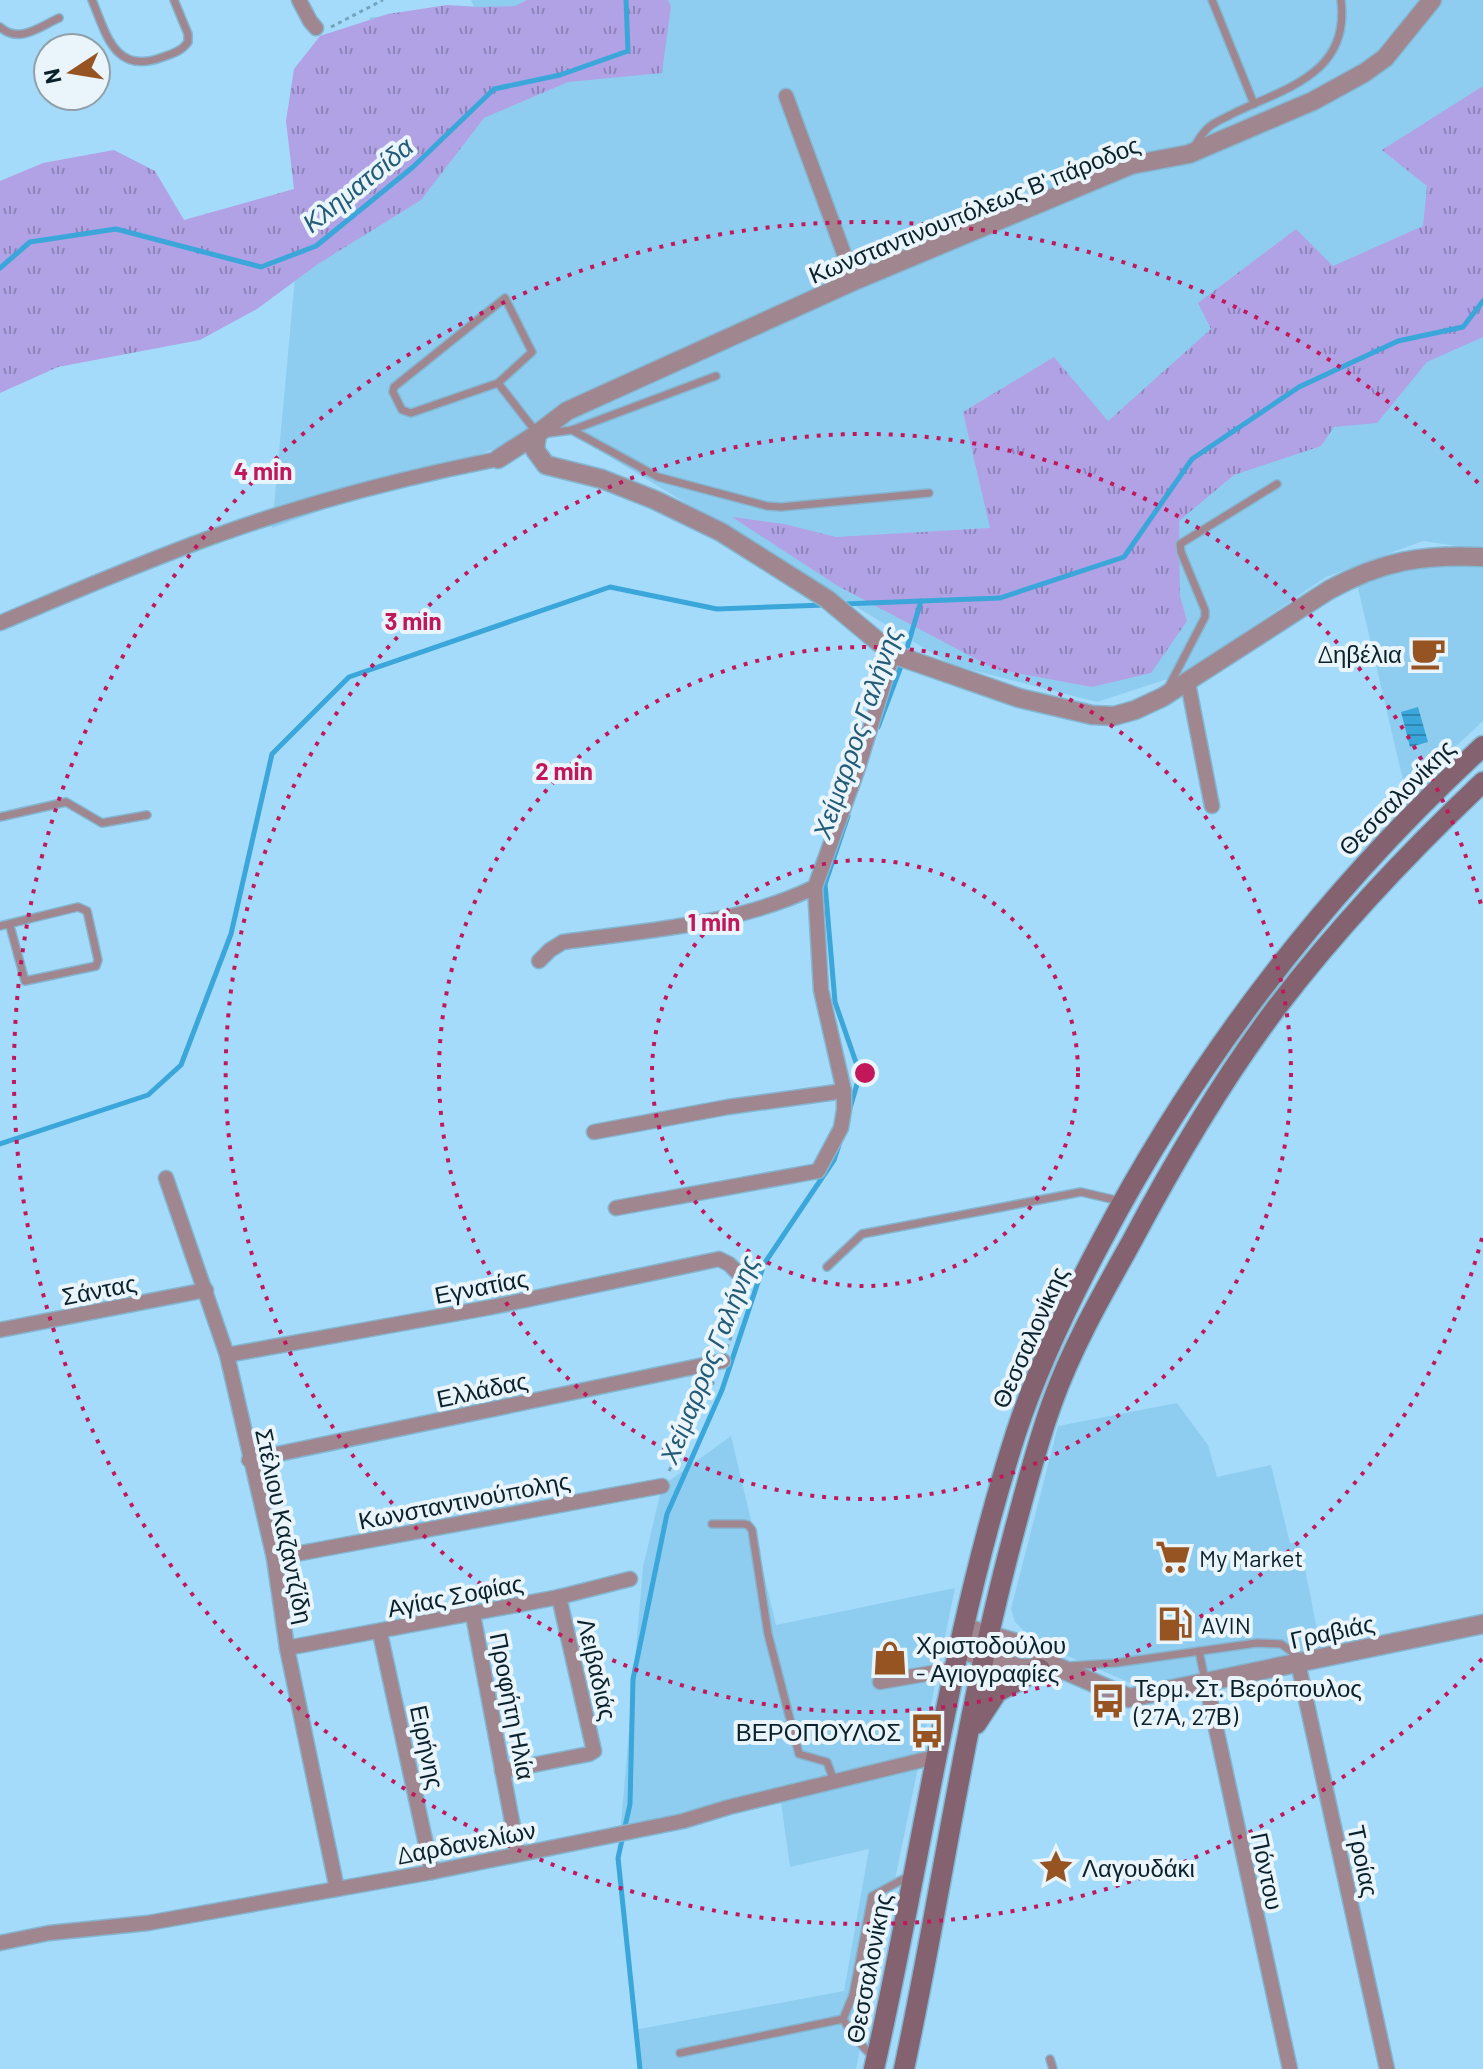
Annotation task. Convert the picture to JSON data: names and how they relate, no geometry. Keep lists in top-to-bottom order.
{
  "streets": {
    "main road": ["Θεσσαλονίκης"],
    "street": [
      "Κωνσταντινουπόλεως Β' πάροδος",
      "Εγνατίας",
      "Σάντας",
      "Ελλάδας",
      "Κωνσταντινούπολης",
      "Στέλιου Καζαντζίδη",
      "Αγίας Σοφίας",
      "Γραβιάς",
      "Λειβαδιάς",
      "Προφήτη Ηλία",
      "Ειρήνης",
      "Δαρδανελίων",
      "Τροίας",
      "Πόντου"
    ]
  },
  "crossings": [
    ["Θεσσαλονίκης", "Γραβιάς"],
    ["Θεσσαλονίκης", "Δαρδανελίων"],
    ["Εγνατίας", "Στέλιου Καζαντζίδη"],
    ["Σάντας", "Στέλιου Καζαντζίδη"],
    ["Ελλάδας", "Στέλιου Καζαντζίδη"],
    ["Κωνσταντινούπολης", "Στέλιου Καζαντζίδη"],
    ["Στέλιου Καζαντζίδη", "Αγίας Σοφίας"],
    ["Στέλιου Καζαντζίδη", "Δαρδανελίων"],
    ["Αγίας Σοφίας", "Λειβαδιάς"],
    ["Αγίας Σοφίας", "Προφήτη Ηλία"],
    ["Αγίας Σοφίας", "Ειρήνης"],
    ["Γραβιάς", "Τροίας"],
    ["Γραβιάς", "Πόντου"],
    ["Λειβαδιάς", "Προφήτη Ηλία"],
    ["Προφήτη Ηλία", "Δαρδανελίων"],
    ["Ειρήνης", "Δαρδανελίων"]
  ],
  "water": ["Κληματσίδα", "Χείμαρρος Γαλήνης"],
  "places": {
    "cafe": ["Δηβέλια"],
    "supermarket": ["My Market"],
    "fuel station": ["AVIN"],
    "shop": ["Χριστοδούλου - Αγιογραφίες"],
    "bus stop": ["Τερμ. Στ. Βερόπουλος (27Α, 27Β)", "ΒΕΡΟΠΟΥΛΟΣ"],
    "place": ["Λαγουδάκι"]
  },
  "north": "left",
  "rings": [
    "4 min",
    "3 min",
    "2 min",
    "1 min"
  ]
}
